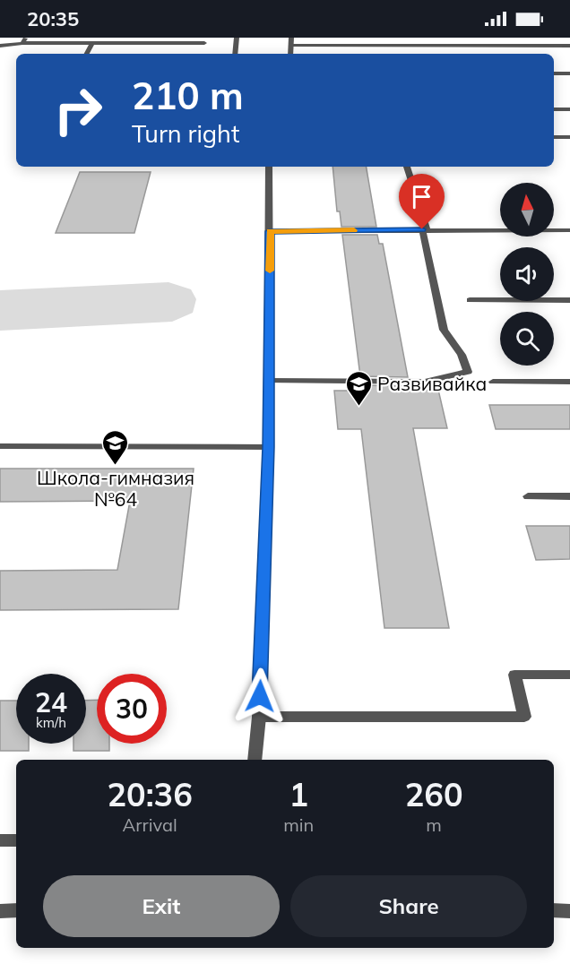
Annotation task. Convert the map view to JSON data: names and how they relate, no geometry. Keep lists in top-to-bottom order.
{
  "places": {
    "school or university": ["Развивайка", "Школа-гимназия №64"]
  },
  "north": "top",
  "page": {
    "status": "20:35",
    "turn": ["210 m", "Turn right"],
    "speed": "24 km/h",
    "limit": "30",
    "eta": [
      "20:36",
      "Arrival",
      "1",
      "min",
      "260",
      "m"
    ],
    "buttons": ["Exit", "Share"]
  }
}
